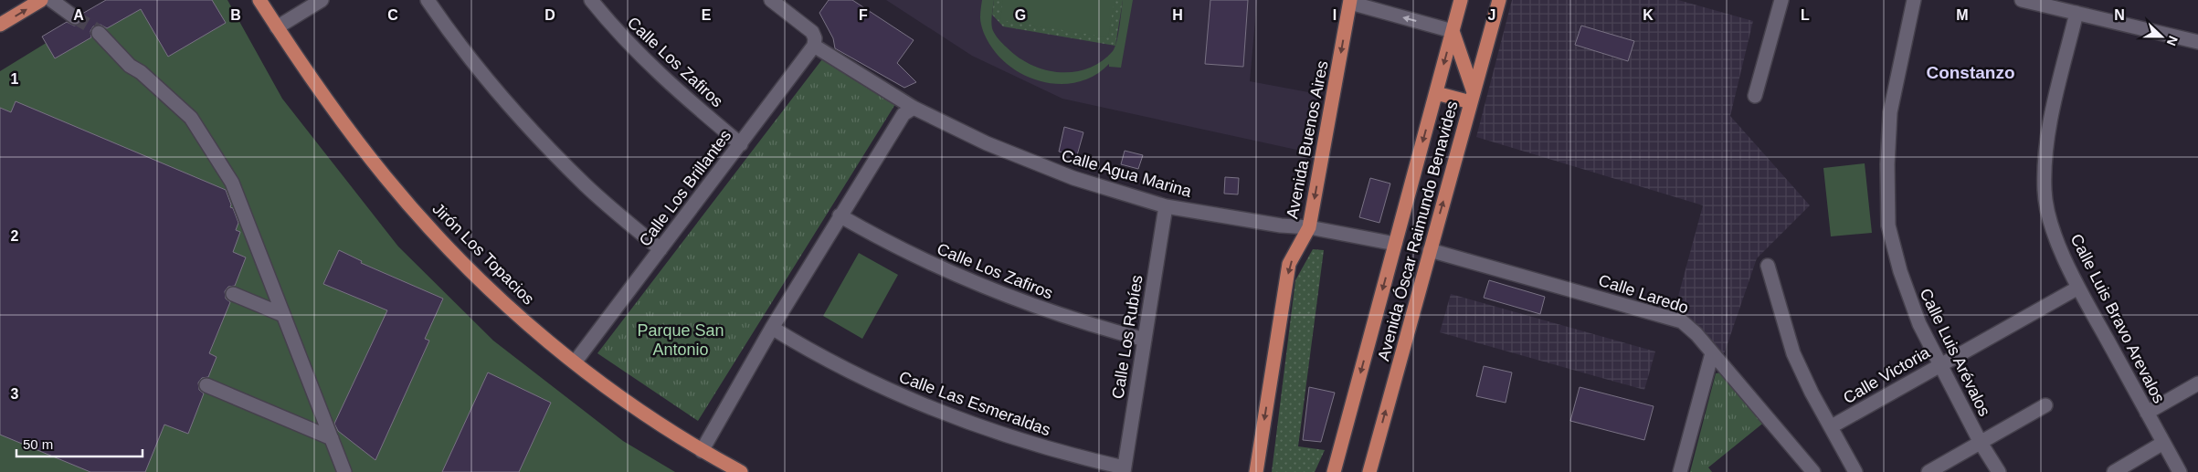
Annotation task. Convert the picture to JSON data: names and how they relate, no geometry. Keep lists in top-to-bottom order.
{
  "streets": {
    "main road": ["Avenida Buenos Aires", "Avenida Óscar Raimundo Benavides", "Jirón Los Topacios"],
    "street": [
      "Calle Los Zafiros",
      "Calle Agua Marina",
      "Calle Los Brillantes",
      "Calle Laredo",
      "Calle Luis Bravo Arevalos",
      "Calle Los Rubíes",
      "Calle Luis Arévalos",
      "Calle Victoria",
      "Calle Las Esmeraldas"
    ]
  },
  "crossings": [
    ["Calle Los Zafiros", "Calle Los Brillantes"],
    ["Calle Los Zafiros", "Calle Los Rubíes"],
    ["Avenida Buenos Aires", "Calle Agua Marina"],
    ["Calle Agua Marina", "Calle Los Brillantes"],
    ["Calle Agua Marina", "Avenida Óscar Raimundo Benavides"],
    ["Calle Agua Marina", "Calle Los Rubíes"],
    ["Calle Los Brillantes", "Jirón Los Topacios"],
    ["Avenida Óscar Raimundo Benavides", "Calle Laredo"],
    ["Calle Luis Bravo Arevalos", "Calle Victoria"],
    ["Calle Los Rubíes", "Calle Las Esmeraldas"],
    ["Calle Luis Arévalos", "Calle Victoria"]
  ],
  "one_way": ["Avenida Buenos Aires"],
  "districts": ["Constanzo"],
  "parks": ["Parque San Antonio"],
  "scale_bar": "50 m",
  "north": "right",
  "grid": {
    "columns": [
      "A",
      "B",
      "C",
      "D",
      "E",
      "F",
      "G",
      "H",
      "I",
      "J",
      "K",
      "L",
      "M",
      "N"
    ],
    "rows": ["1", "2", "3"]
  }
}
